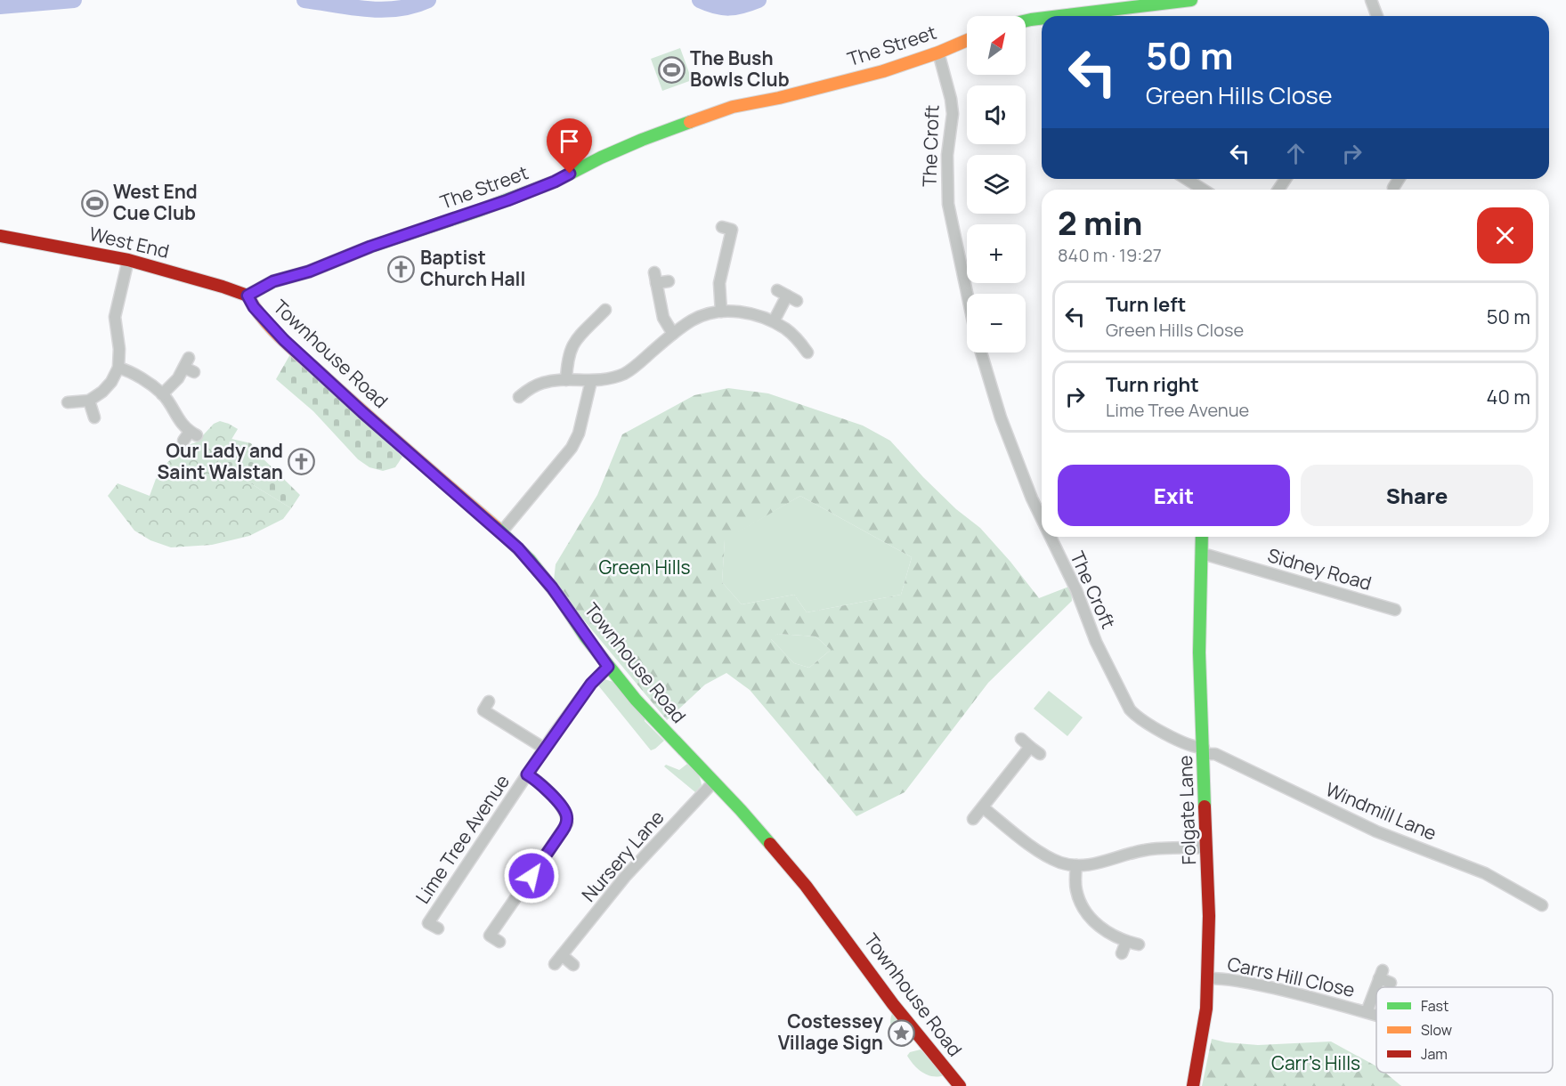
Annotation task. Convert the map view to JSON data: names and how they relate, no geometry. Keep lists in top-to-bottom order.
{
  "streets": {
    "street": [
      "The Street",
      "The Croft",
      "West End",
      "Townhouse Road",
      "Sidney Road",
      "Folgate Lane",
      "Windmill Lane",
      "Lime Tree Avenue",
      "Nursery Lane",
      "Carrs Hill Close"
    ]
  },
  "crossings": [
    ["The Street", "The Croft"],
    ["The Street", "West End"],
    ["The Street", "Townhouse Road"],
    ["The Croft", "Folgate Lane"],
    ["The Croft", "Windmill Lane"],
    ["West End", "Townhouse Road"],
    ["Townhouse Road", "Lime Tree Avenue"],
    ["Townhouse Road", "Nursery Lane"],
    ["Sidney Road", "Folgate Lane"],
    ["Folgate Lane", "Windmill Lane"],
    ["Folgate Lane", "Carrs Hill Close"]
  ],
  "parks": ["Green Hills", "Carr's Hills"],
  "places": {
    "sports": ["The Bush Bowls Club", "West End Cue Club"],
    "church": ["Baptist Church Hall", "Our Lady and Saint Walstan"],
    "place": ["Costessey Village Sign"]
  },
  "legend": ["Fast", "Slow", "Jam"],
  "north": "top right",
  "page": {
    "map_buttons": ["+", "−"],
    "turn": ["50 m", "Green Hills Close"],
    "heading": ["2 min", "840 m · 19:27"],
    "list": [
      {
        "name": "Turn left",
        "note": "Green Hills Close",
        "value": "50 m"
      },
      {
        "name": "Turn right",
        "note": "Lime Tree Avenue",
        "value": "40 m"
      }
    ],
    "buttons": ["Exit", "Share"]
  }
}
